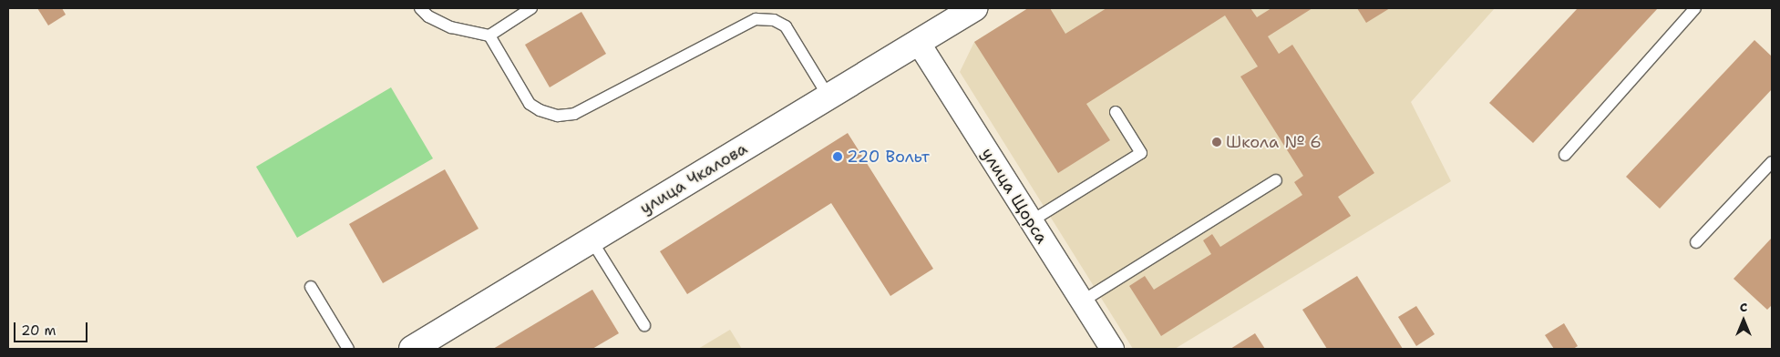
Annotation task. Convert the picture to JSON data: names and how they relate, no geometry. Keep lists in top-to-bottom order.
{
  "streets": {
    "street": ["улица Чкалова", "улица Щорса"]
  },
  "crossings": [
    ["улица Чкалова", "улица Щорса"]
  ],
  "places": ["Школа № 6", "220 Вольт"],
  "scale_bar": "20 m",
  "north": "top"
}
